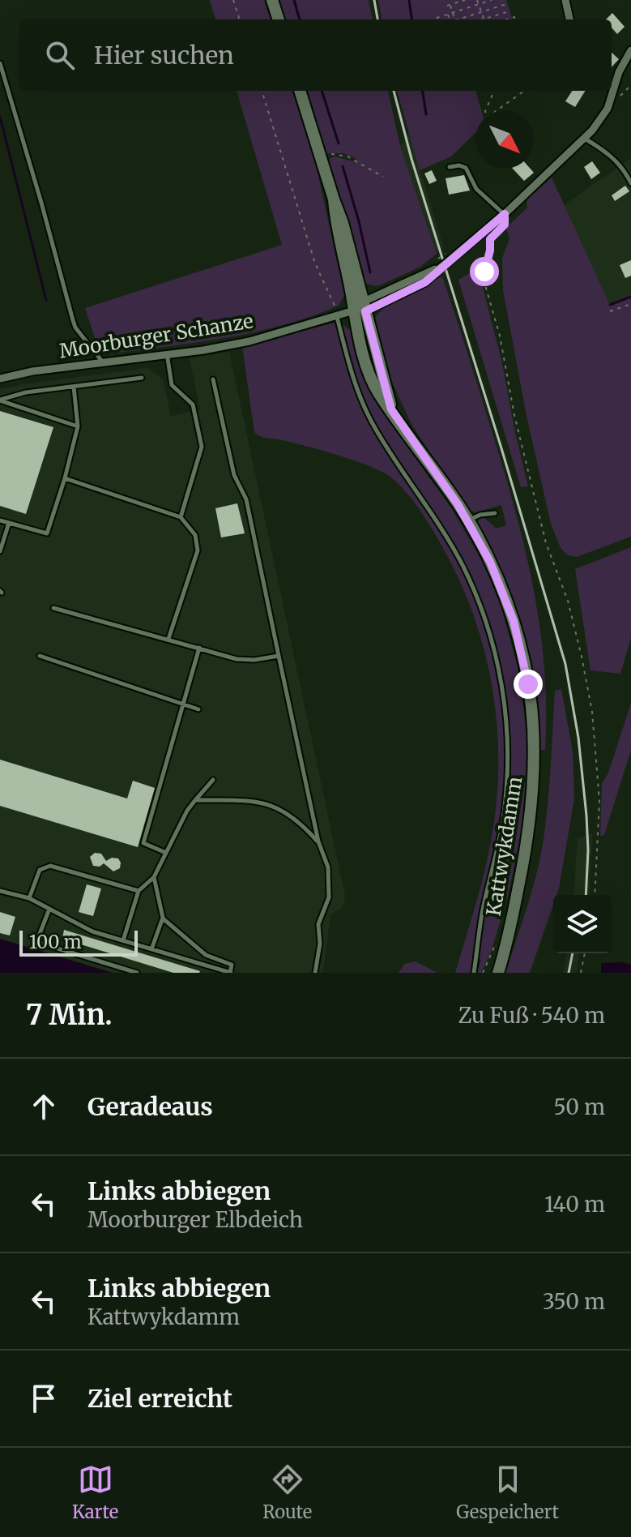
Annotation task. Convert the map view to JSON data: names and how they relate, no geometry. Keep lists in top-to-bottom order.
{
  "streets": {
    "main road": ["Kattwykdamm"],
    "street": ["Moorburger Schanze"]
  },
  "crossings": [
    ["Moorburger Schanze", "Kattwykdamm"]
  ],
  "scale_bar": "100 m",
  "north": "bottom right",
  "page": {
    "search": "Hier suchen",
    "scale": "100 m",
    "heading": ["7 Min.", "Zu Fuß · 540 m"],
    "list": [
      ["Geradeaus", "50 m"],
      ["Links abbiegen", "Moorburger Elbdeich", "140 m"],
      ["Links abbiegen", "Kattwykdamm", "350 m"],
      "Ziel erreicht"
    ],
    "nav": ["Karte", "Route", "Gespeichert"]
  }
}
